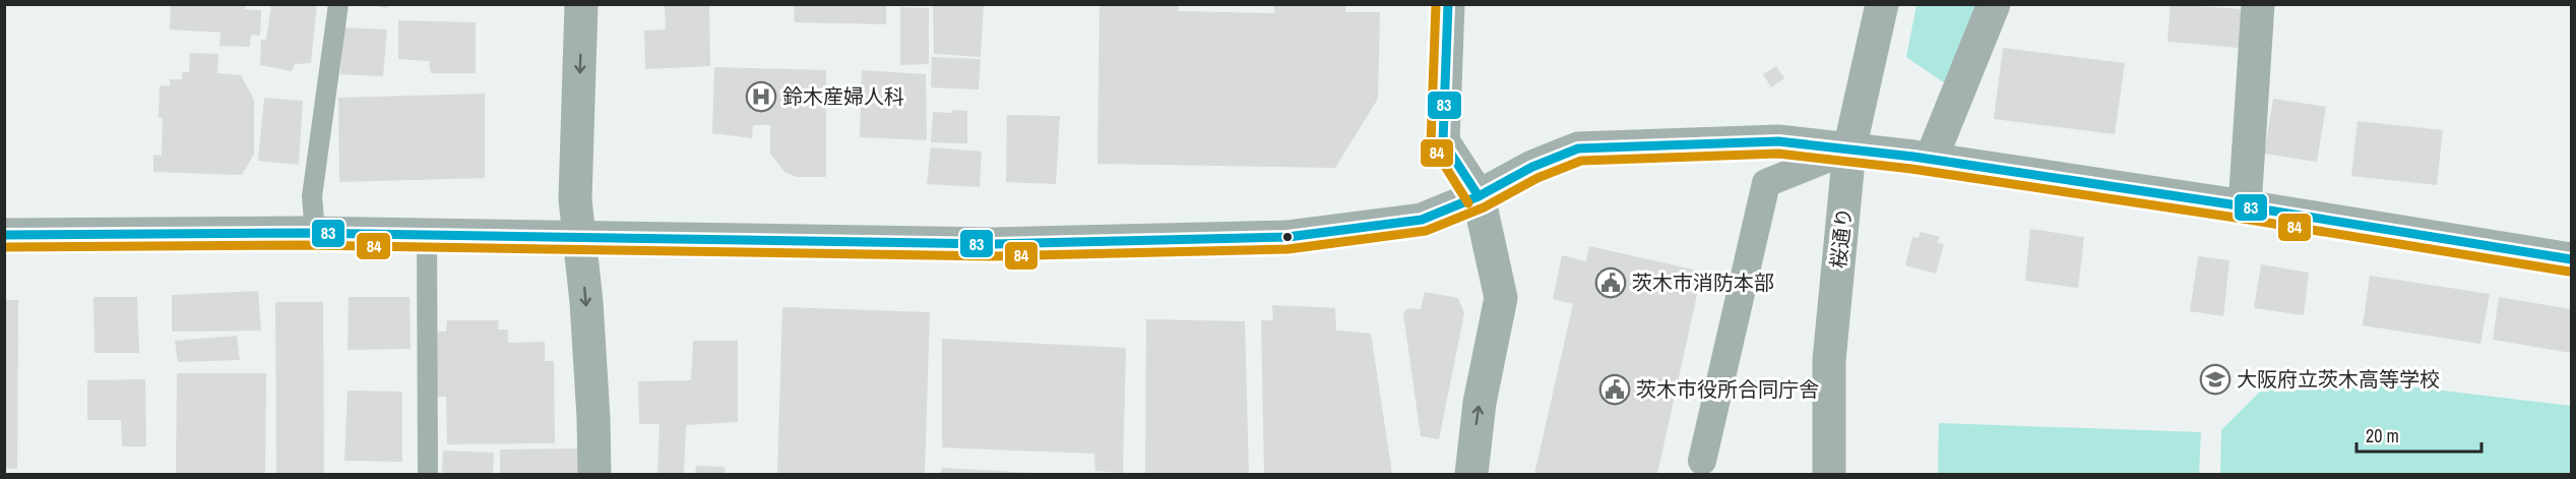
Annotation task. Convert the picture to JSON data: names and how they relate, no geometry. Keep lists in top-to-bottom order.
{
  "streets": {
    "street": ["桜通り"]
  },
  "places": {
    "hospital": ["鈴木産婦人科"],
    "public building": ["茨木市消防本部", "茨木市役所合同庁舎"],
    "school or university": ["大阪府立茨木高等学校"]
  },
  "lines": ["transit line 83", "transit line 84"],
  "scale_bar": "20 m"
}
